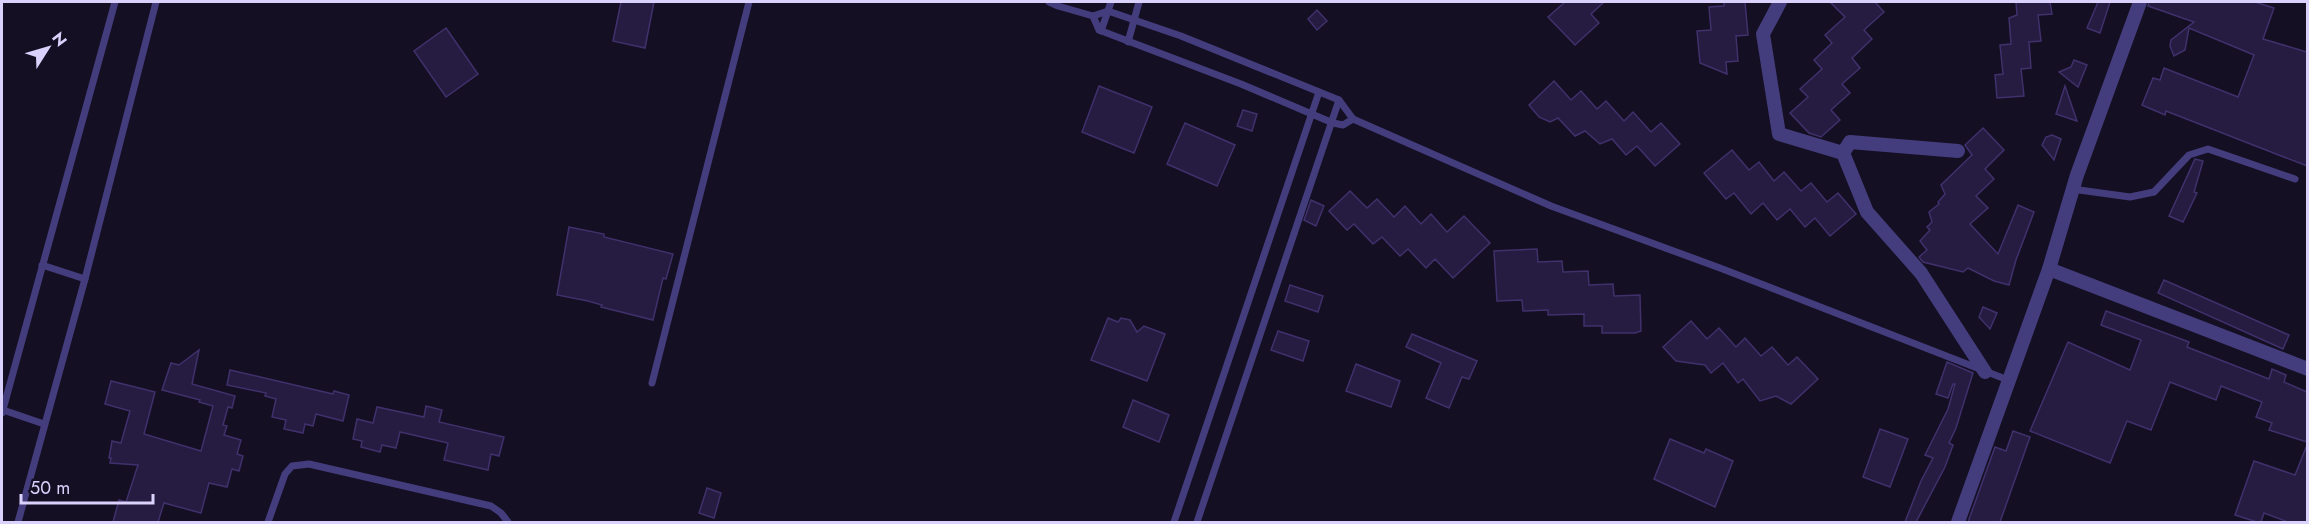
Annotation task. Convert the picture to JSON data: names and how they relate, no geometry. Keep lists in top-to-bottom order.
{
  "scale_bar": "50 m",
  "north": "top right"
}
